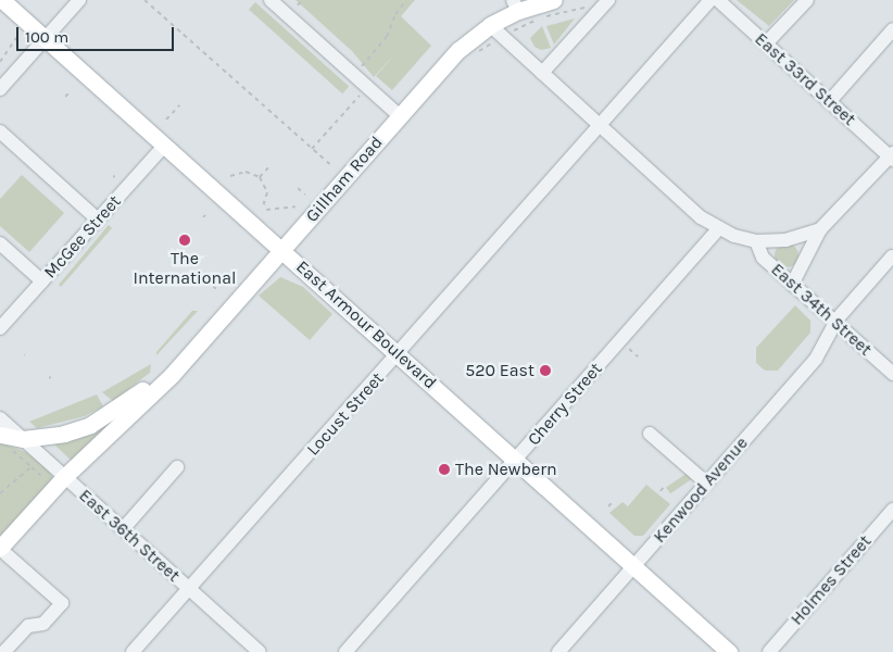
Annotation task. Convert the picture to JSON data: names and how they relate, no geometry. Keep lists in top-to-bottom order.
{
  "streets": {
    "main road": ["Gillham Road", "East Armour Boulevard"],
    "street": [
      "East 33rd Street",
      "McGee Street",
      "East 34th Street",
      "Cherry Street",
      "Locust Street",
      "Kenwood Avenue",
      "East 36th Street",
      "Holmes Street"
    ]
  },
  "crossings": [
    ["Gillham Road", "East Armour Boulevard"],
    ["Gillham Road", "East 36th Street"],
    ["McGee Street", "East Armour Boulevard"],
    ["East 34th Street", "Kenwood Avenue"],
    ["East Armour Boulevard", "Cherry Street"],
    ["East Armour Boulevard", "Locust Street"],
    ["East Armour Boulevard", "Kenwood Avenue"],
    ["Locust Street", "East 36th Street"]
  ],
  "places": ["The International", "520 East", "The Newbern"],
  "scale_bar": "100 m"
}
